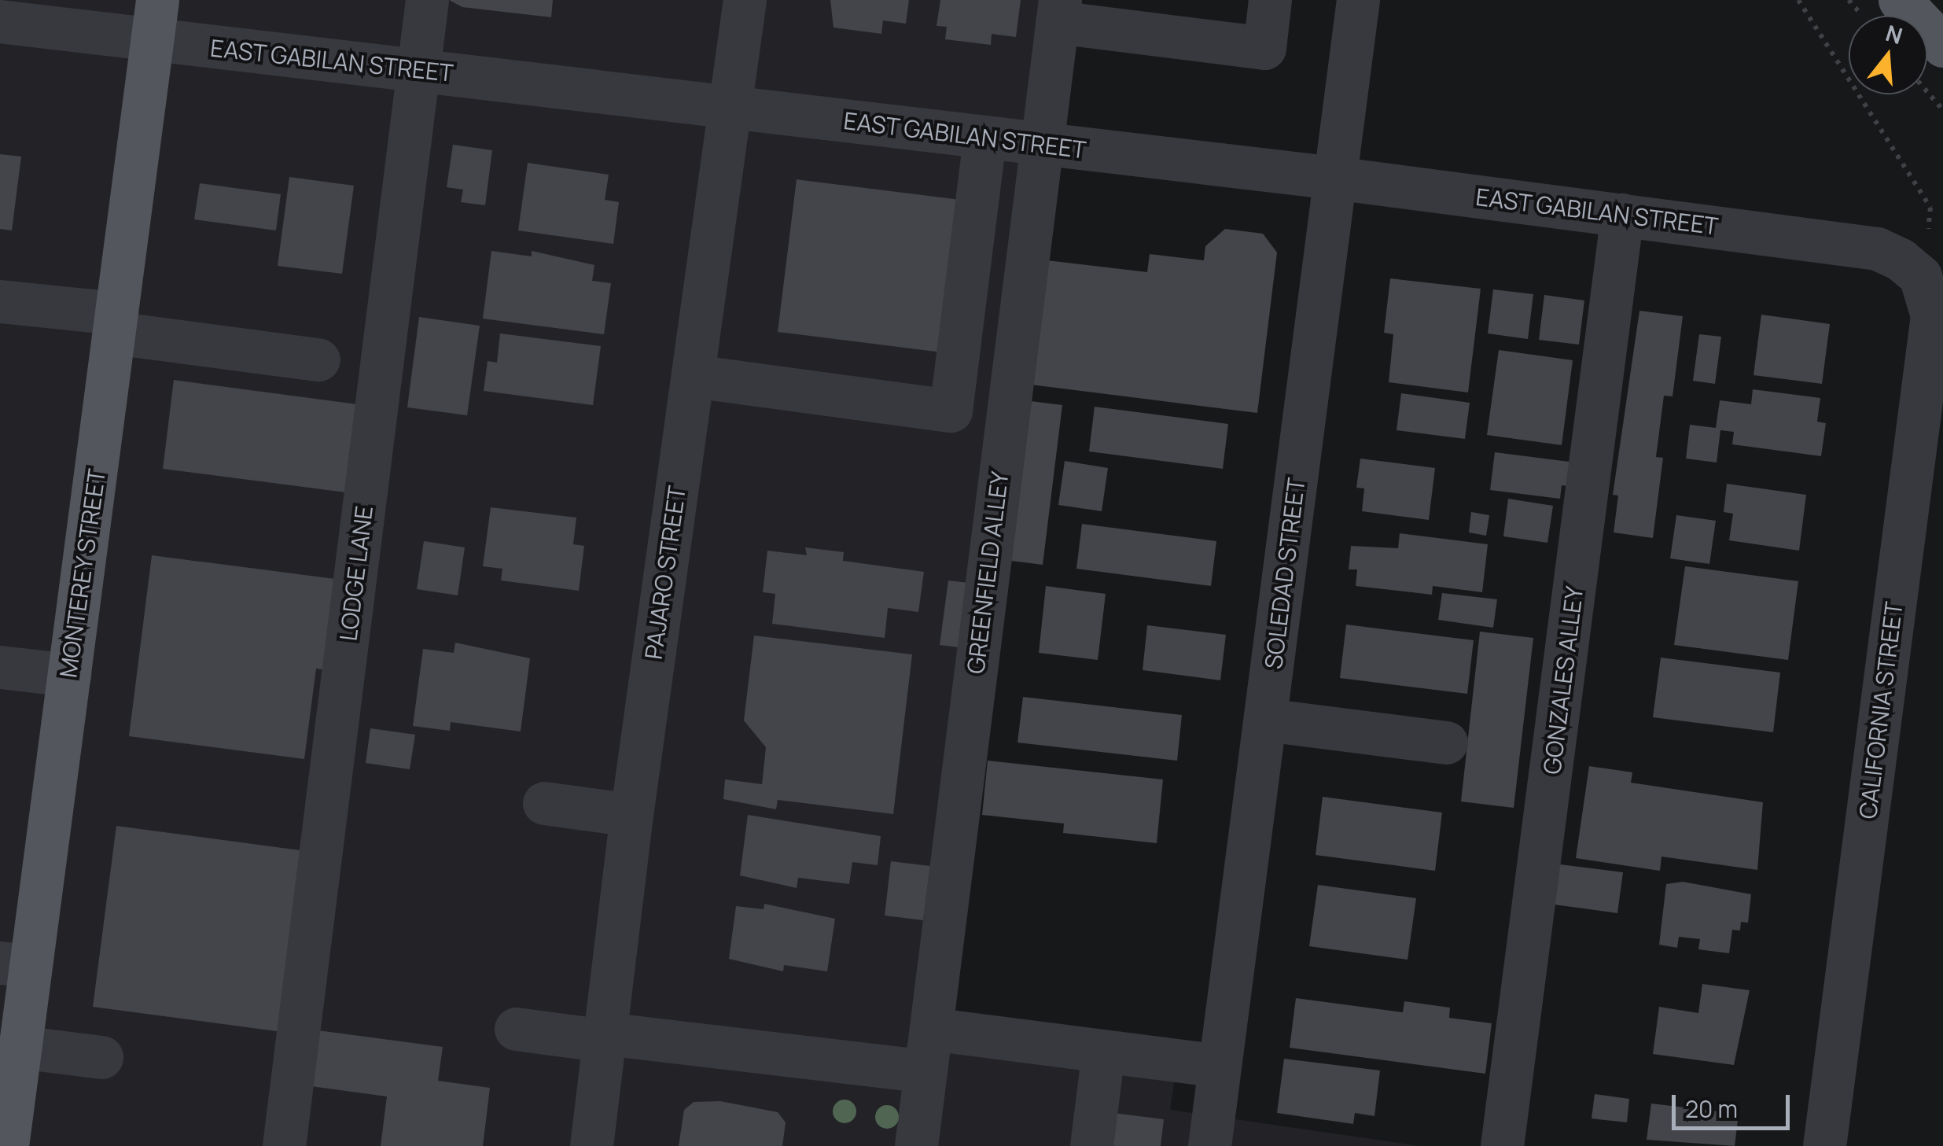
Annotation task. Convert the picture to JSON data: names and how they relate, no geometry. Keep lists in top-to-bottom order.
{
  "streets": {
    "main road": ["MONTEREY STREET"],
    "street": [
      "EAST GABILAN STREET",
      "PAJARO STREET",
      "GREENFIELD ALLEY",
      "LODGE LANE",
      "SOLEDAD STREET",
      "GONZALES ALLEY",
      "CALIFORNIA STREET"
    ]
  },
  "crossings": [
    ["EAST GABILAN STREET", "PAJARO STREET"],
    ["EAST GABILAN STREET", "GREENFIELD ALLEY"],
    ["EAST GABILAN STREET", "MONTEREY STREET"],
    ["EAST GABILAN STREET", "LODGE LANE"],
    ["EAST GABILAN STREET", "SOLEDAD STREET"],
    ["EAST GABILAN STREET", "GONZALES ALLEY"],
    ["EAST GABILAN STREET", "CALIFORNIA STREET"]
  ],
  "scale_bar": "20 m",
  "north": "top"
}
